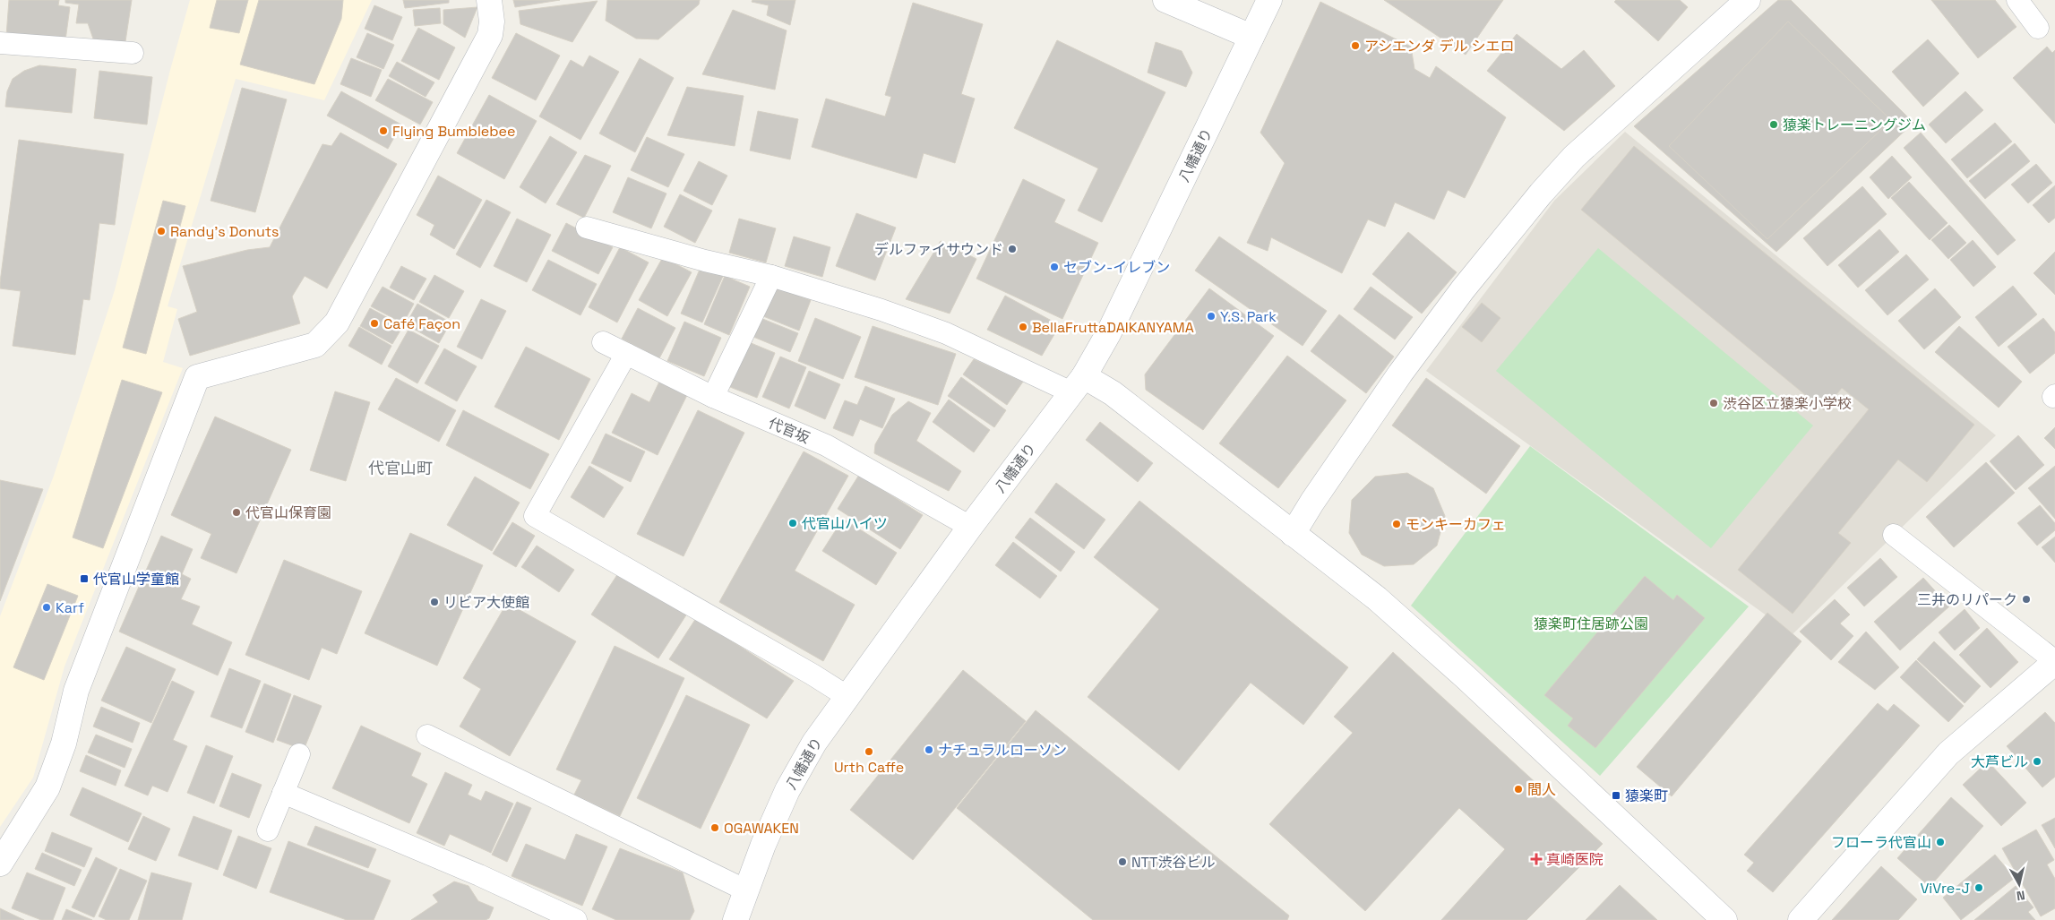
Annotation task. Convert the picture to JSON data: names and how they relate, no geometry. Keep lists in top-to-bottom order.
{
  "streets": {
    "street": ["八幡通り"],
    "lane": ["代官坂"]
  },
  "crossings": [
    ["八幡通り", "代官坂"]
  ],
  "districts": ["代官山町"],
  "parks": ["猿楽町住居跡公園"],
  "places": {
    "other": [
      "アシエンダ デル シエロ",
      "猿楽トレーニングジム",
      "Flying Bumblebee",
      "Randy's Donuts",
      "デルファイサウンド",
      "セブン-イレブン",
      "Y.S. Park",
      "Café Façon",
      "BellaFruttaDAIKANYAMA",
      "渋谷区立猿楽小学校",
      "代官山保育園",
      "代官山ハイツ",
      "モンキーカフェ",
      "三井のリパーク",
      "リビア大使館",
      "Karf",
      "ナチュラルローソン",
      "Urth Caffe",
      "大芦ビル",
      "間人",
      "OGAWAKEN",
      "フローラ代官山",
      "NTT渋谷ビル",
      "ViVre-J"
    ],
    "transit": ["代官山学童館", "猿楽町"],
    "health": ["真崎医院"]
  },
  "north": "bottom"
}
